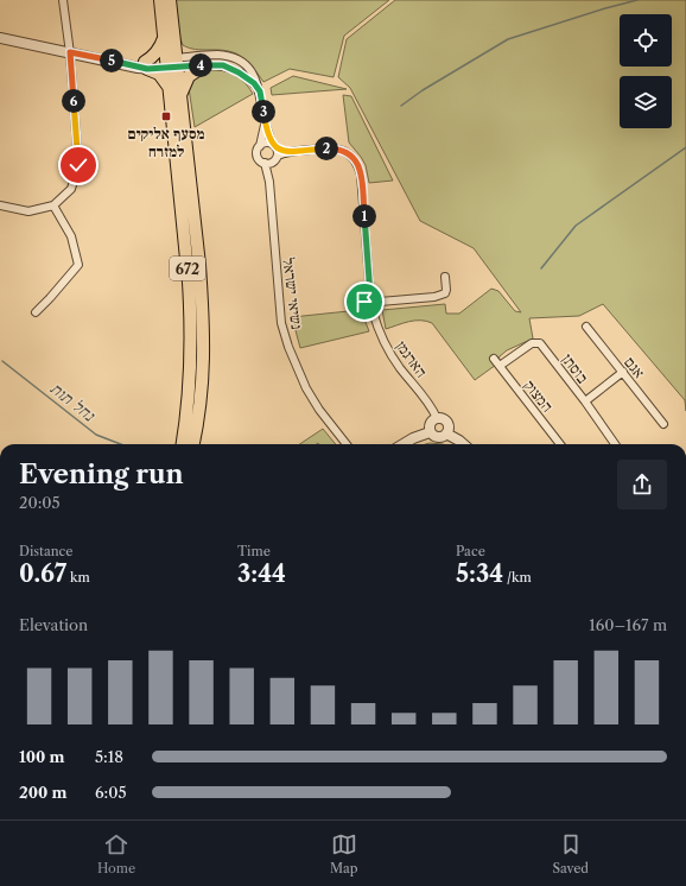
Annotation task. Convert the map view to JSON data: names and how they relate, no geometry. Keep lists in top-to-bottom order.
{
  "streets": {
    "main road": ["672"],
    "street": [
      "נשיאי ישראל",
      "הארגמן",
      "אגם",
      "בוסתן",
      "המצוק"
    ]
  },
  "crossings": [
    ["672", "נשיאי ישראל"],
    ["בוסתן", "המצוק"]
  ],
  "water": ["נחל תות"],
  "places": {
    "transit": ["מסעף אליקים למזרח"]
  },
  "page": {
    "pins": [
      "5",
      "4",
      "6",
      "3",
      "2",
      "1"
    ],
    "heading": ["Evening run", "20:05"],
    "stats": [
      ["Distance", "0.67 km"],
      ["Time", "3:44"],
      ["Pace", "5:34 /km"]
    ],
    "chart": ["Elevation", "160–167 m"],
    "list": [
      {
        "name": "100 m",
        "note": "5:18"
      },
      {
        "name": "200 m",
        "note": "6:05"
      }
    ],
    "tabs": ["Home", "Map", "Saved"]
  }
}
